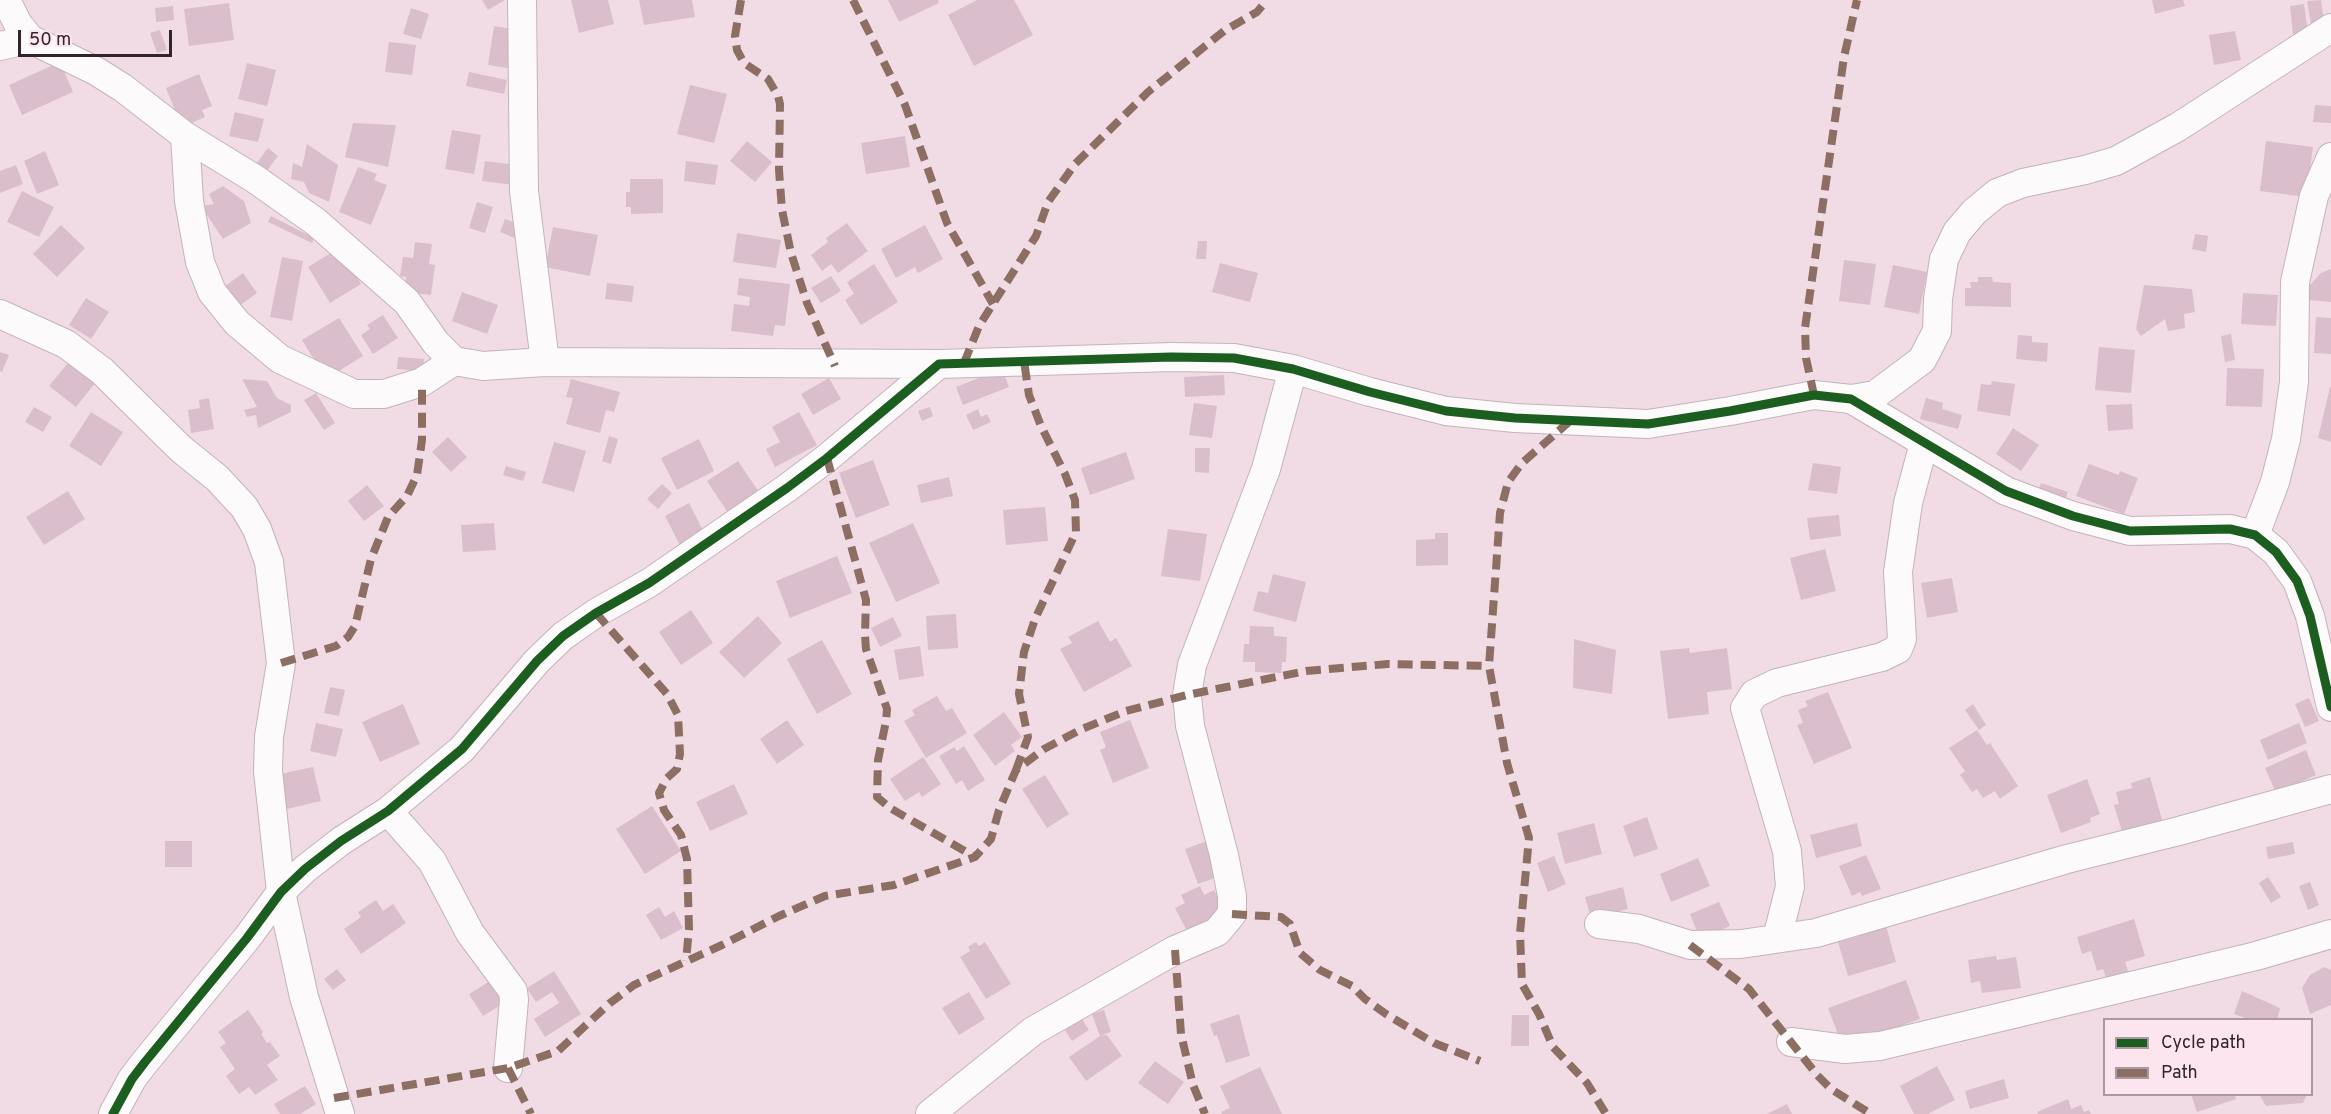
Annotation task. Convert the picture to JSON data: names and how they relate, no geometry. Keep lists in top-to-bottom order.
{
  "legend": ["Cycle path", "Path"],
  "scale_bar": "50 m"
}
